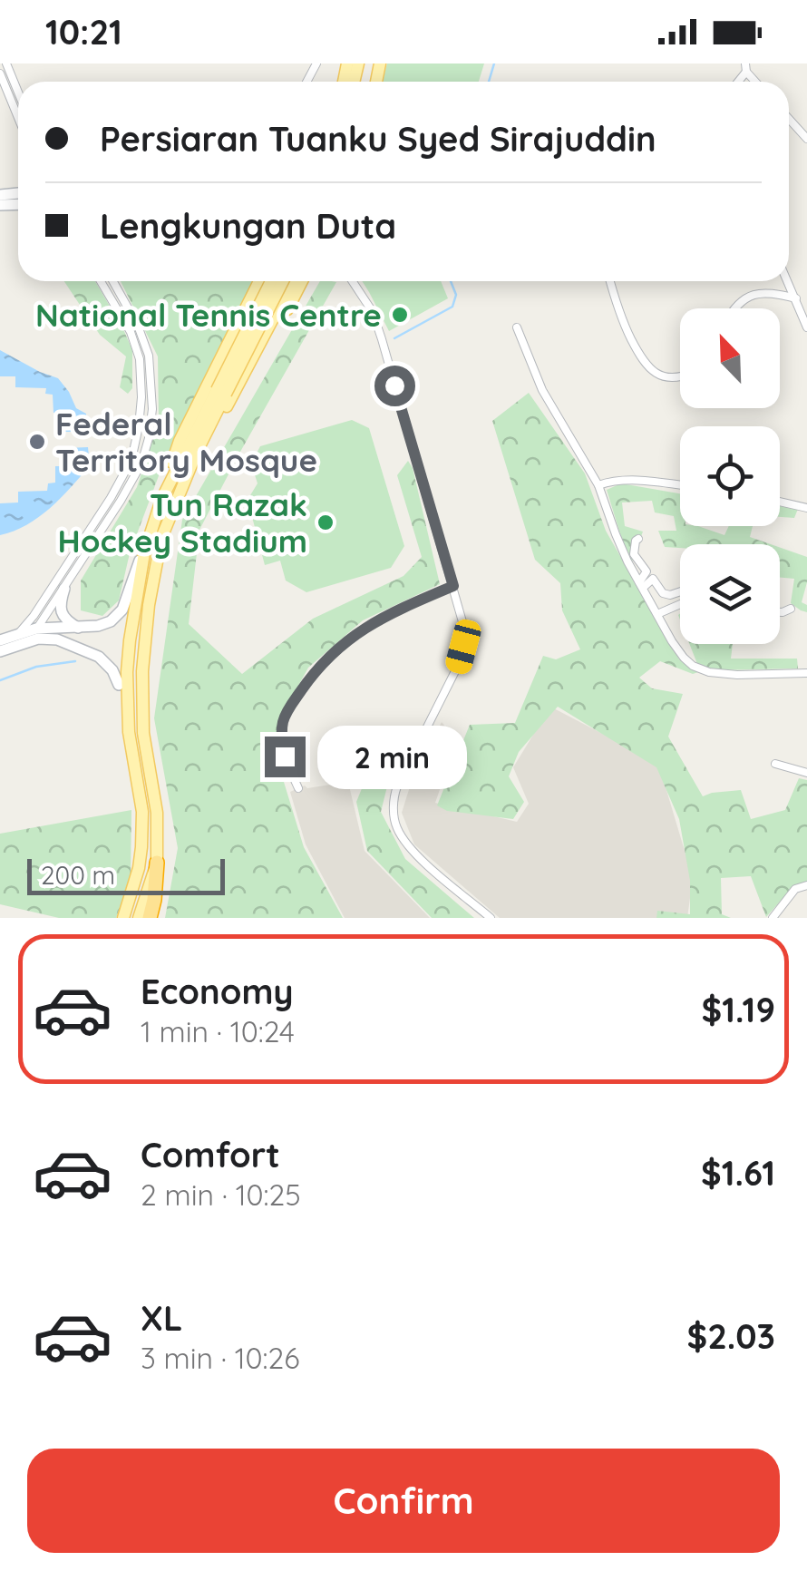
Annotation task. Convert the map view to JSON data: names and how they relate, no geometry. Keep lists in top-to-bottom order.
{
  "places": ["National Tennis Centre", "Federal Territory Mosque", "Tun Razak Hockey Stadium"],
  "scale_bar": "200 m",
  "north": "top left",
  "page": {
    "status": "10:21",
    "banner": ["Persiaran Tuanku Syed Sirajuddin", "Lengkungan Duta"],
    "bubble": "2 min",
    "scale": "200 m",
    "list": [
      {
        "name": "Economy",
        "note": "1 min · 10:24",
        "value": "$1.19"
      },
      {
        "name": "Comfort",
        "note": "2 min · 10:25",
        "value": "$1.61"
      },
      {
        "name": "XL",
        "note": "3 min · 10:26",
        "value": "$2.03"
      }
    ],
    "buttons": "Confirm"
  }
}
